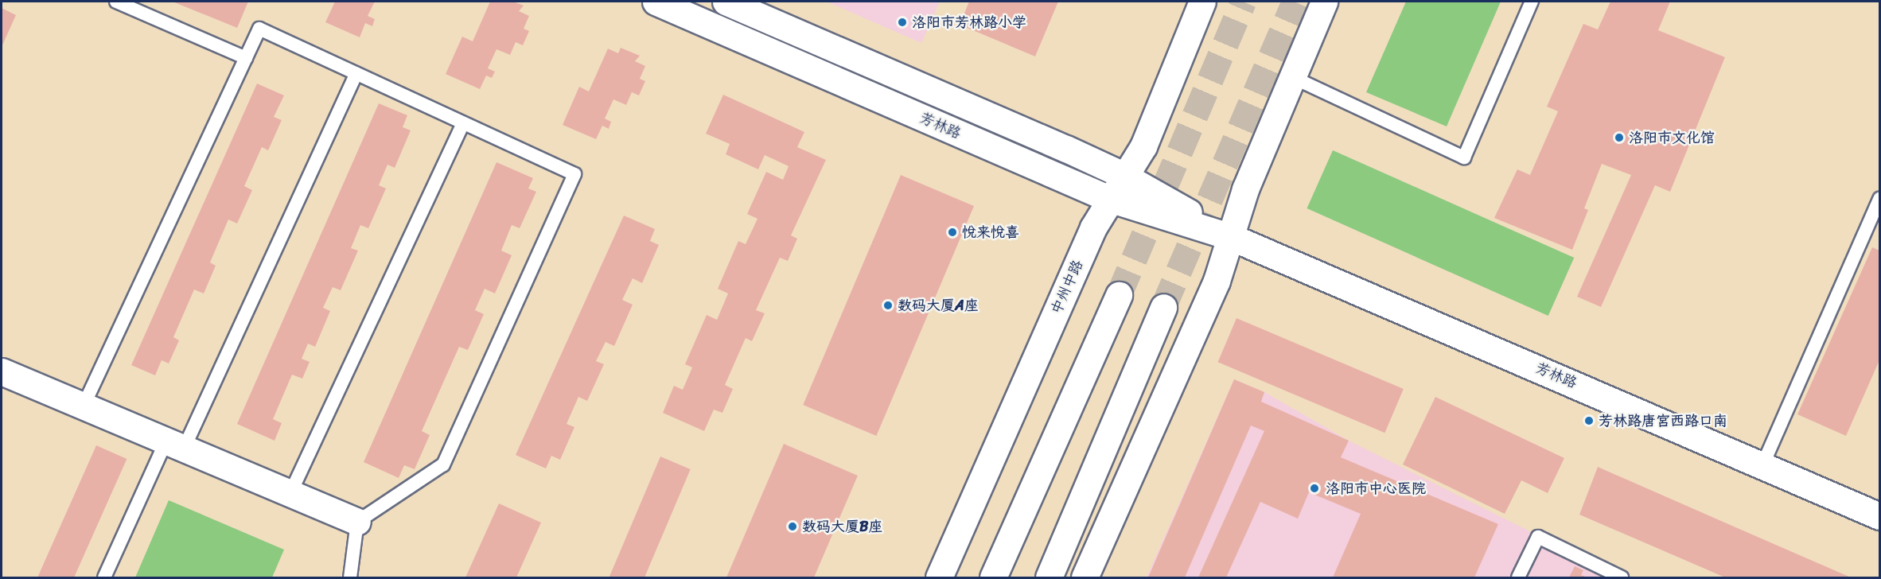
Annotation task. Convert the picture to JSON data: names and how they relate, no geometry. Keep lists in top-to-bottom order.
{
  "streets": {
    "street": ["芳林路", "中州中路"]
  },
  "crossings": [
    ["芳林路", "中州中路"]
  ],
  "places": [
    "洛阳市芳林路小学",
    "洛阳市文化馆",
    "悦来悦喜",
    "数码大厦A座",
    "芳林路唐宫西路口南",
    "洛阳市中心医院",
    "数码大厦B座"
  ]
}
